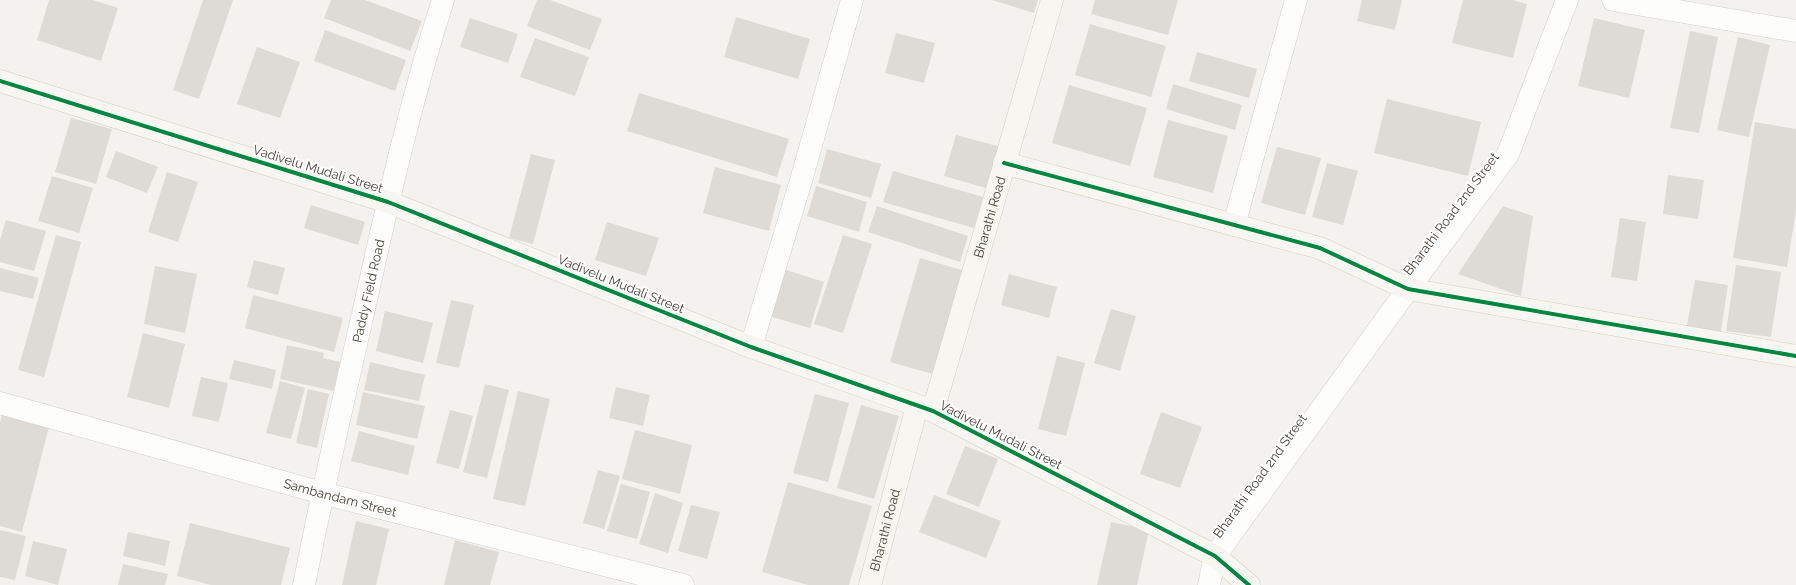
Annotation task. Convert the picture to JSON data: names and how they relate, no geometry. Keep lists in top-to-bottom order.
{
  "streets": {
    "street": [
      "Vadivelu Mudali Street",
      "Bharathi Road 2nd Street",
      "Bharathi Road",
      "Paddy Field Road",
      "Sambandam Street"
    ]
  },
  "crossings": [
    ["Vadivelu Mudali Street", "Bharathi Road 2nd Street"],
    ["Vadivelu Mudali Street", "Bharathi Road"],
    ["Vadivelu Mudali Street", "Paddy Field Road"],
    ["Paddy Field Road", "Sambandam Street"]
  ]
}
